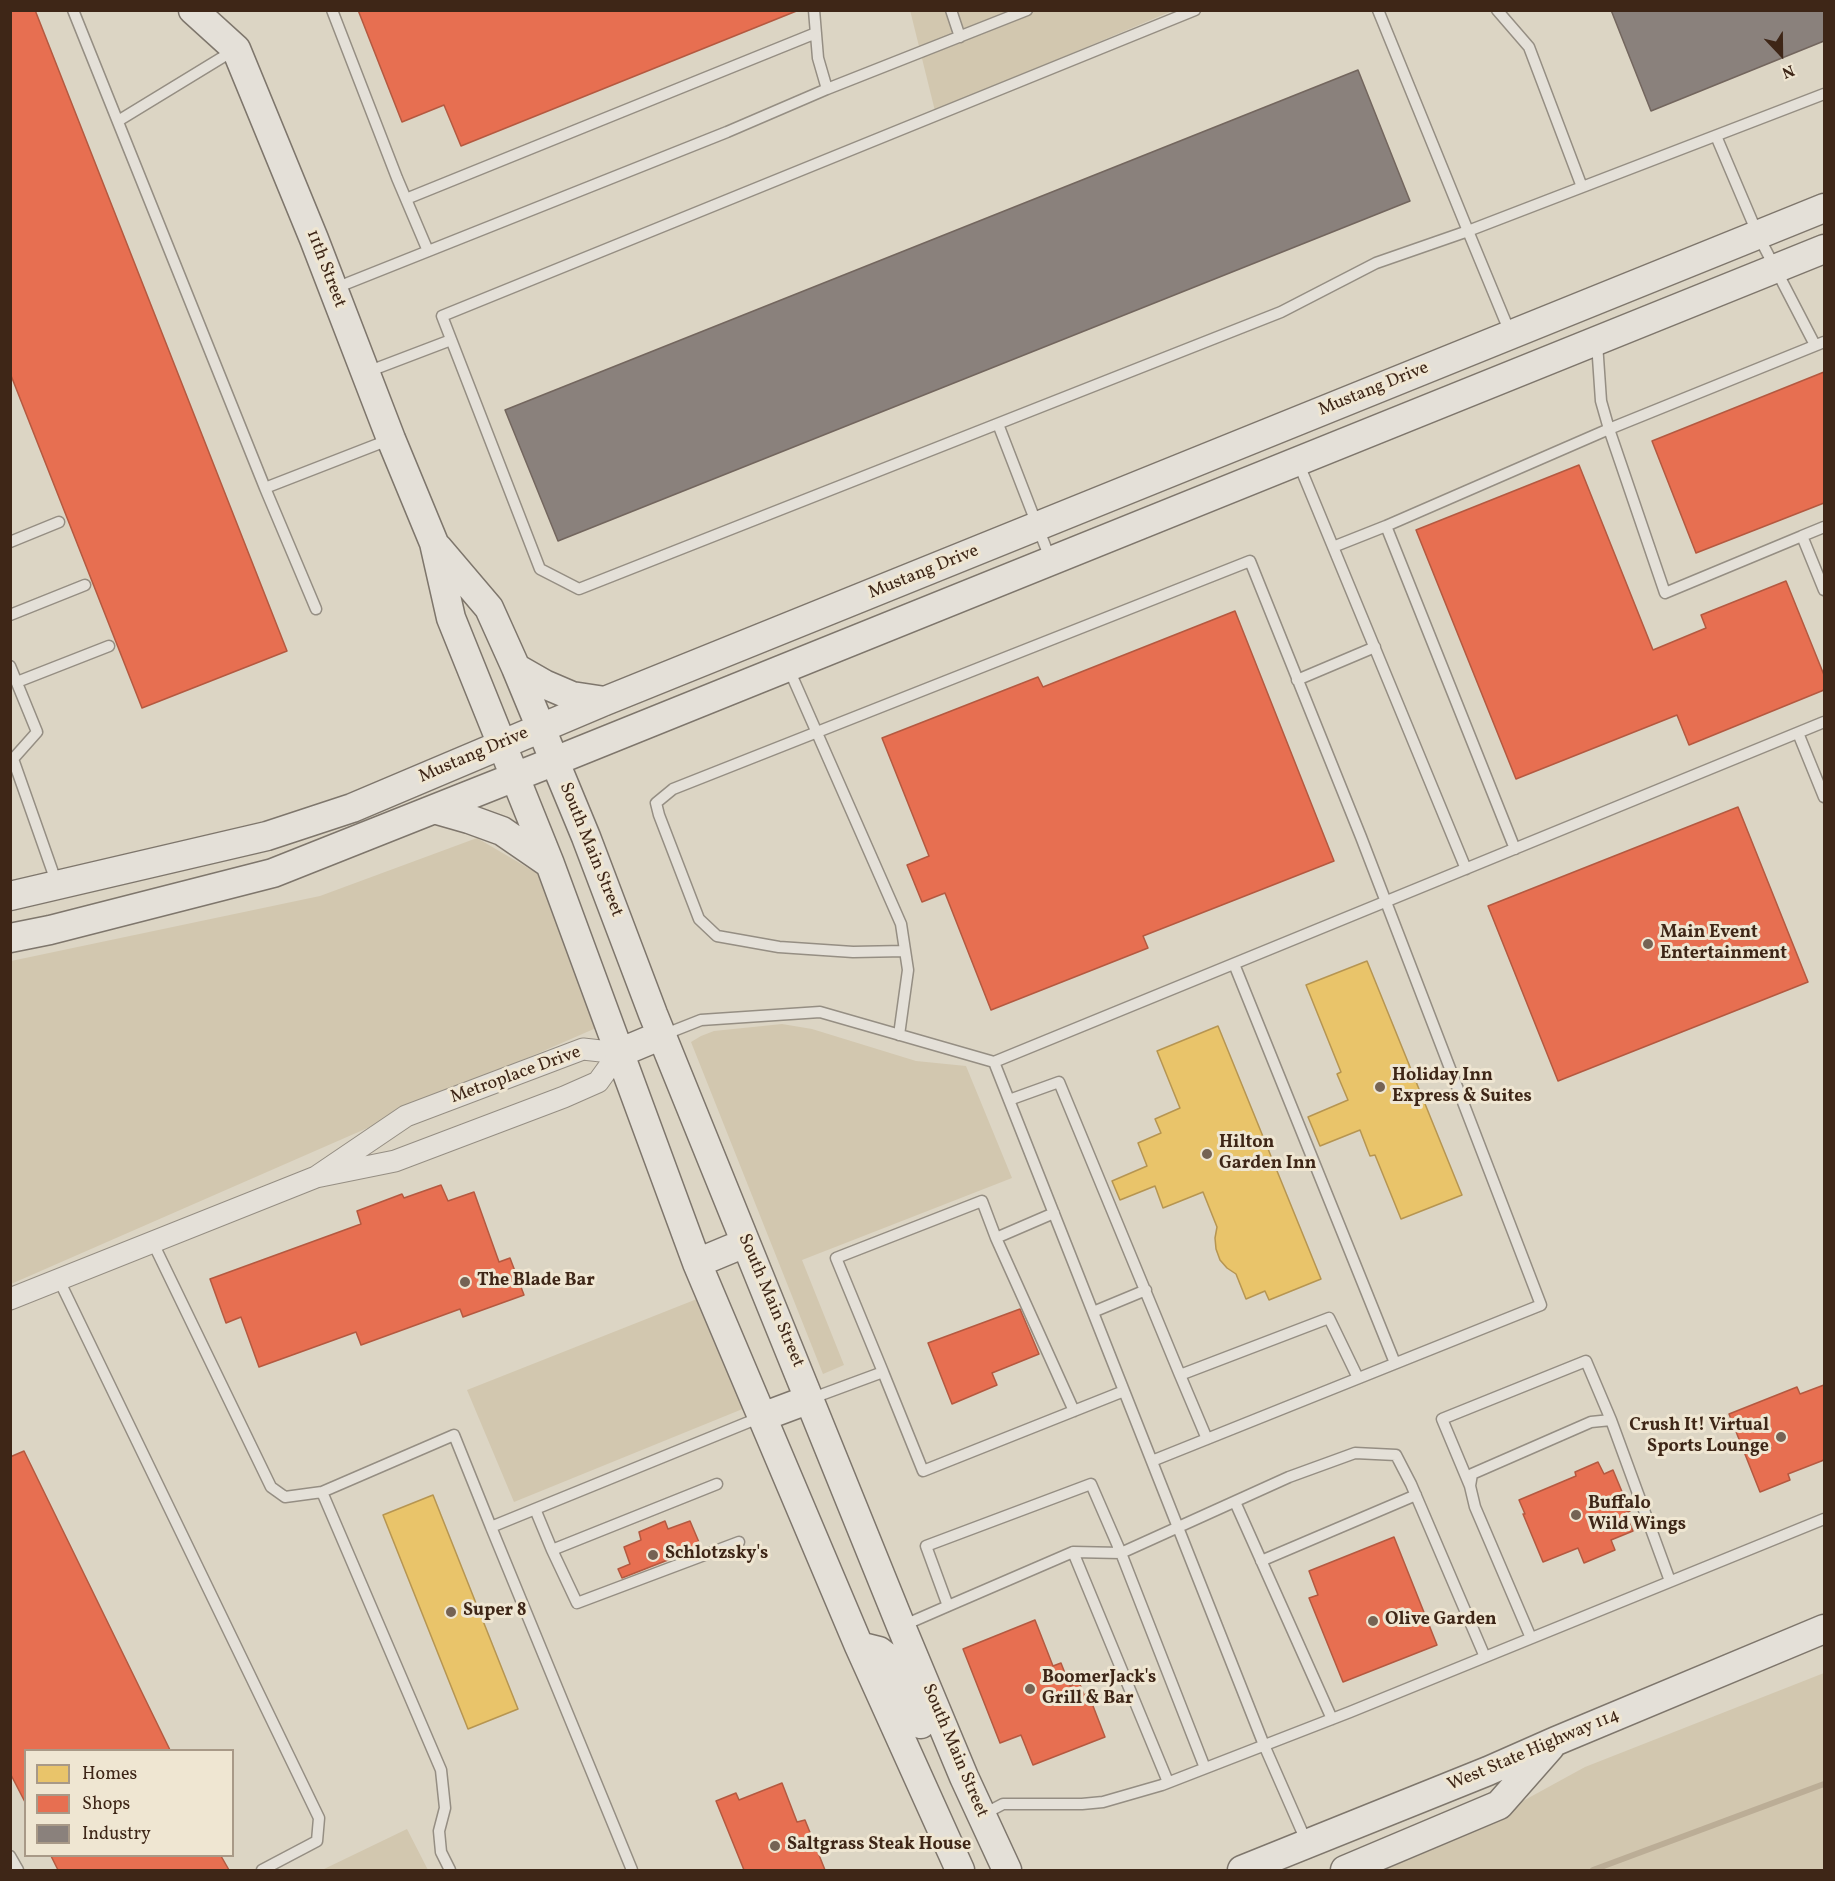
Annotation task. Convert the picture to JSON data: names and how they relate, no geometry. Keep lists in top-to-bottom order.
{
  "streets": {
    "main road": [
      "11th Street",
      "Mustang Drive",
      "South Main Street",
      "West State Highway 114"
    ],
    "street": ["Metroplace Drive"]
  },
  "crossings": [
    ["11th Street", "Mustang Drive"],
    ["11th Street", "South Main Street"],
    ["Mustang Drive", "South Main Street"]
  ],
  "places": [
    "Main Event Entertainment",
    "Holiday Inn Express & Suites",
    "Hilton Garden Inn",
    "The Blade Bar",
    "Crush It! Virtual Sports Lounge",
    "Buffalo Wild Wings",
    "Schlotzsky's",
    "Super 8",
    "Olive Garden",
    "BoomerJack's Grill & Bar",
    "Saltgrass Steak House"
  ],
  "legend": ["Homes", "Shops", "Industry"],
  "north": "bottom"
}
